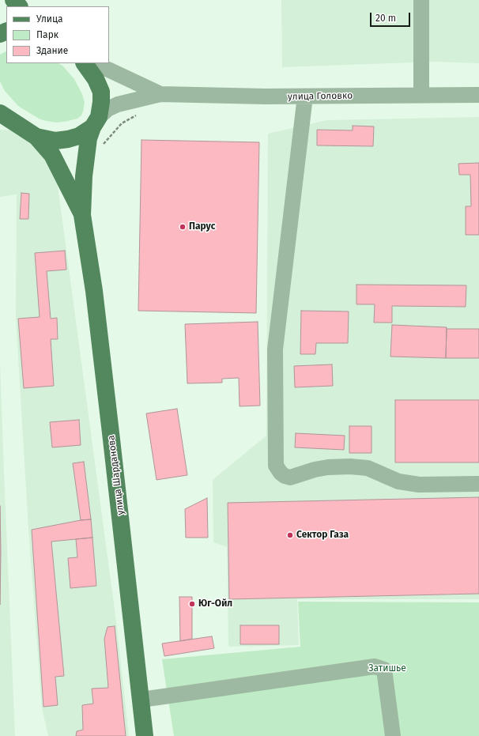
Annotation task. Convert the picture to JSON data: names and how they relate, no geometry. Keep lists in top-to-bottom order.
{
  "streets": {
    "main road": ["улица Шарданова"],
    "street": ["улица Головко"]
  },
  "parks": ["Затишье"],
  "places": ["Парус", "Сектор Газа", "Юг-Ойл"],
  "legend": ["Улица", "Парк", "Здание"],
  "scale_bar": "20 m"
}
